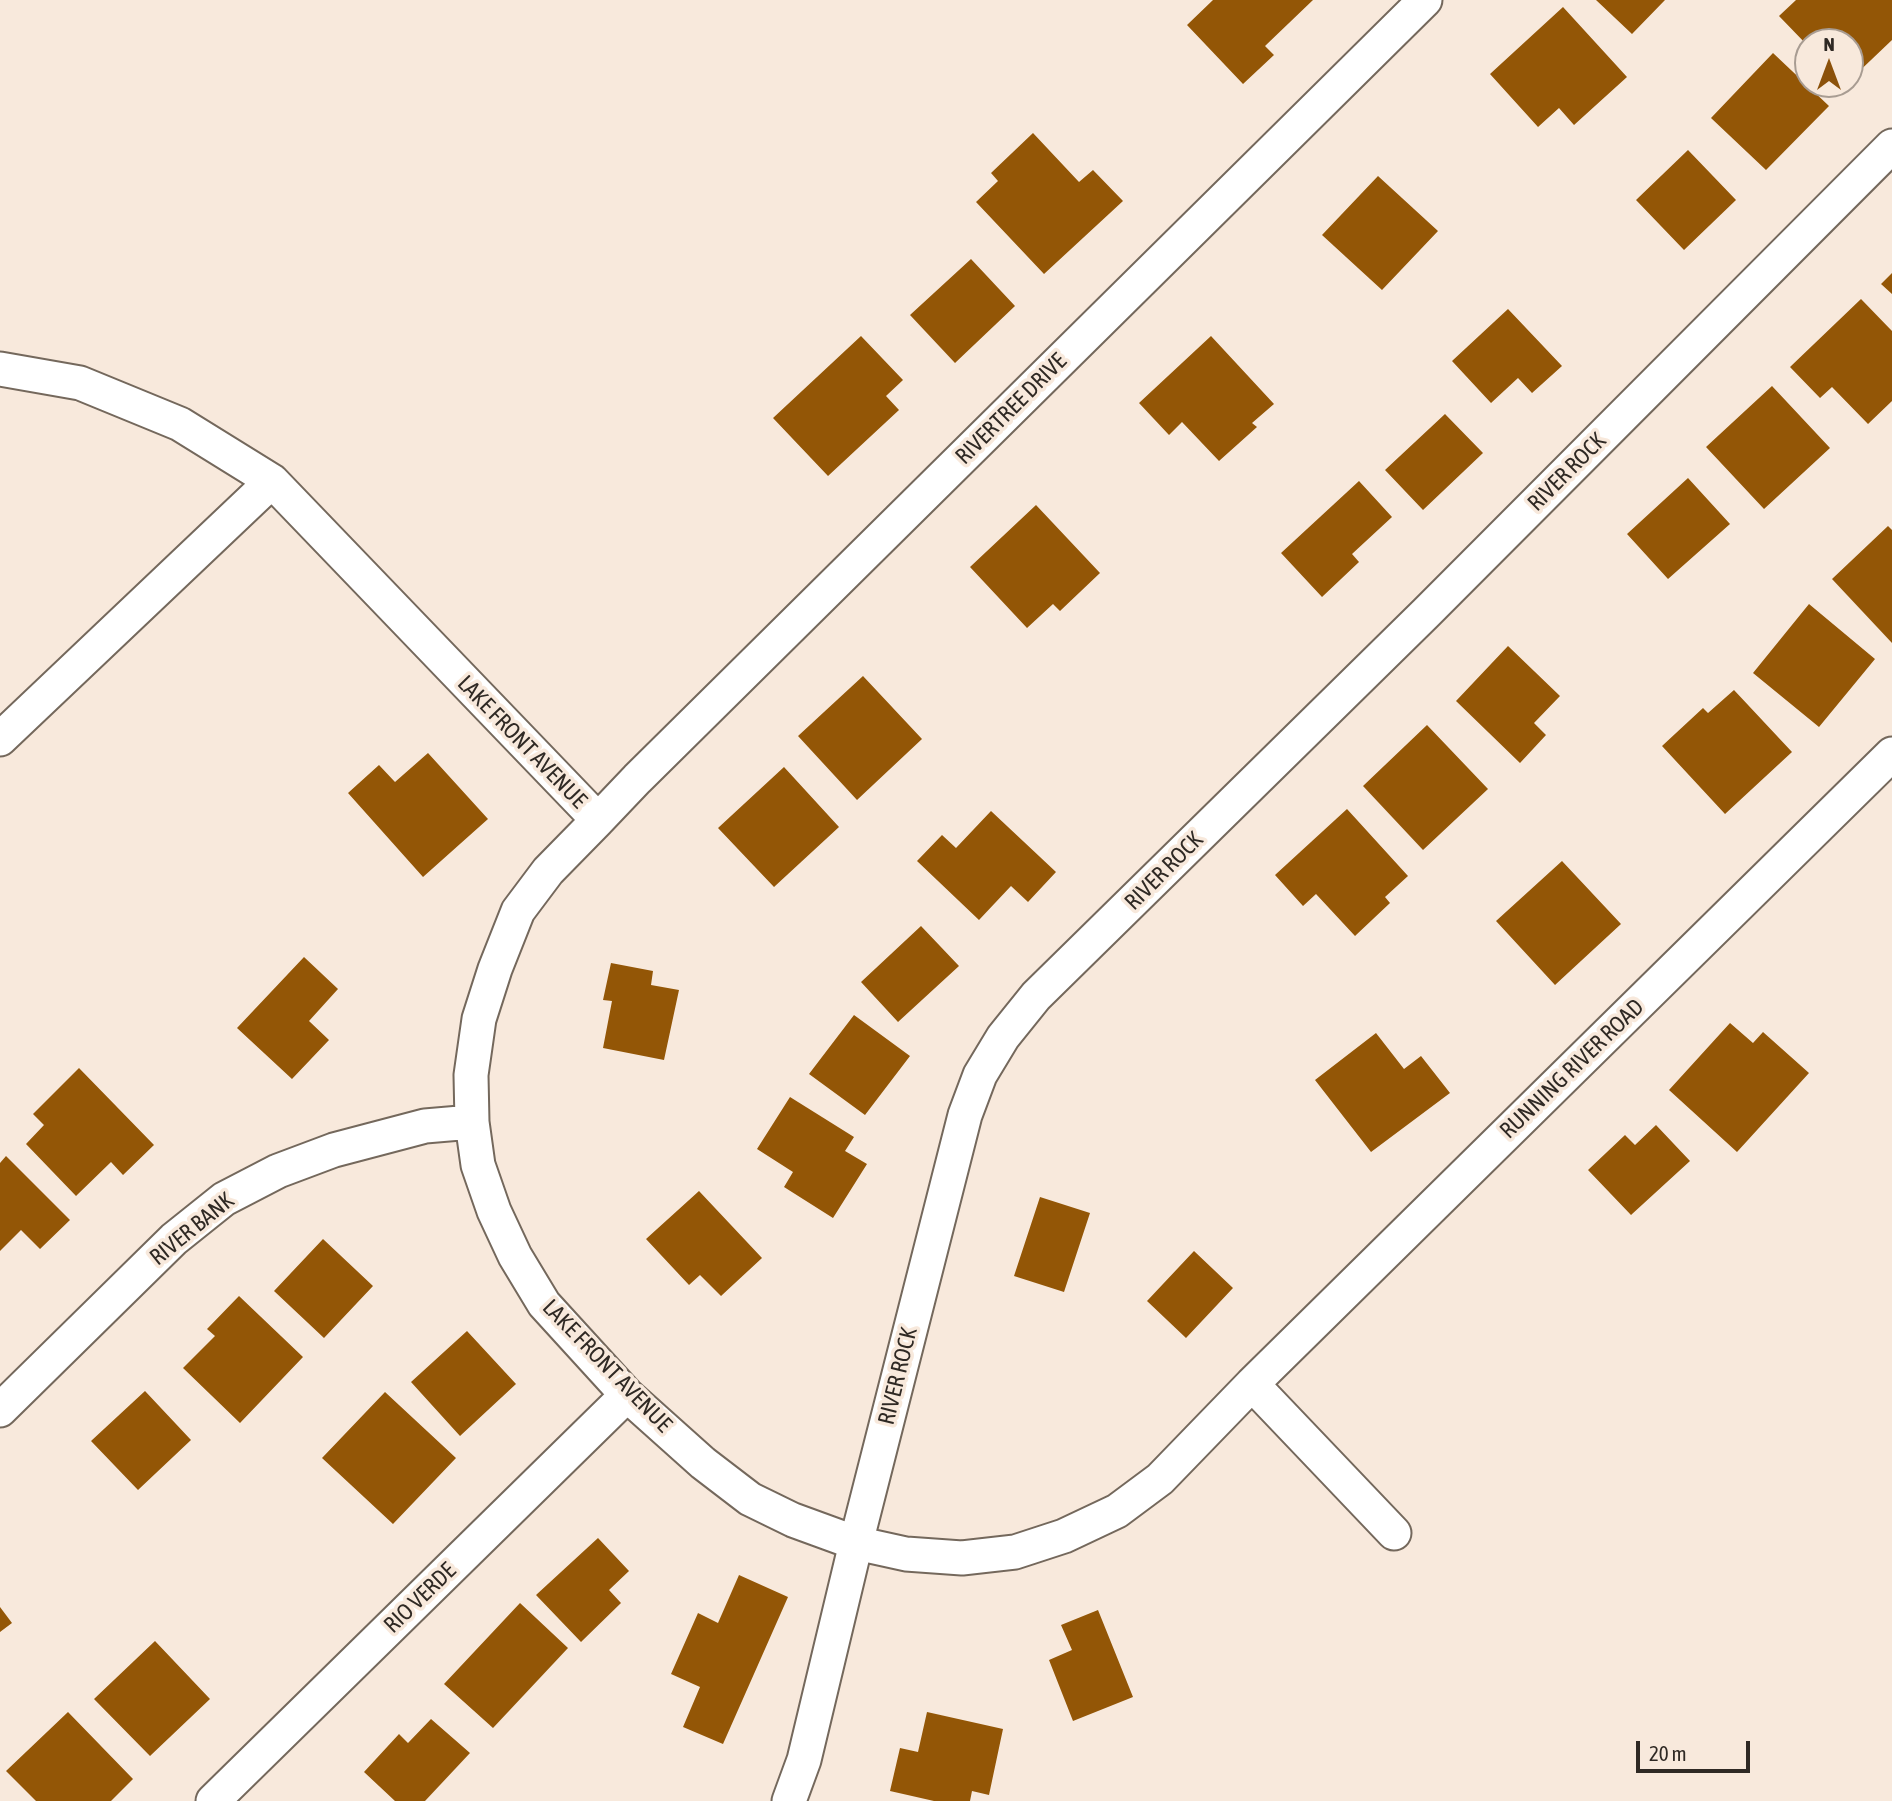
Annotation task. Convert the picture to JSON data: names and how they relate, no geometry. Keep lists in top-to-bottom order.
{
  "streets": {
    "street": [
      "RIVERTREE DRIVE",
      "RIVER ROCK",
      "LAKE FRONT AVENUE",
      "RUNNING RIVER ROAD",
      "RIVER BANK",
      "RIO VERDE"
    ]
  },
  "crossings": [
    ["RIVERTREE DRIVE", "LAKE FRONT AVENUE"],
    ["RIVER ROCK", "LAKE FRONT AVENUE"],
    ["LAKE FRONT AVENUE", "RUNNING RIVER ROAD"],
    ["LAKE FRONT AVENUE", "RIVER BANK"],
    ["LAKE FRONT AVENUE", "RIO VERDE"]
  ],
  "scale_bar": "20 m",
  "north": "top"
}
